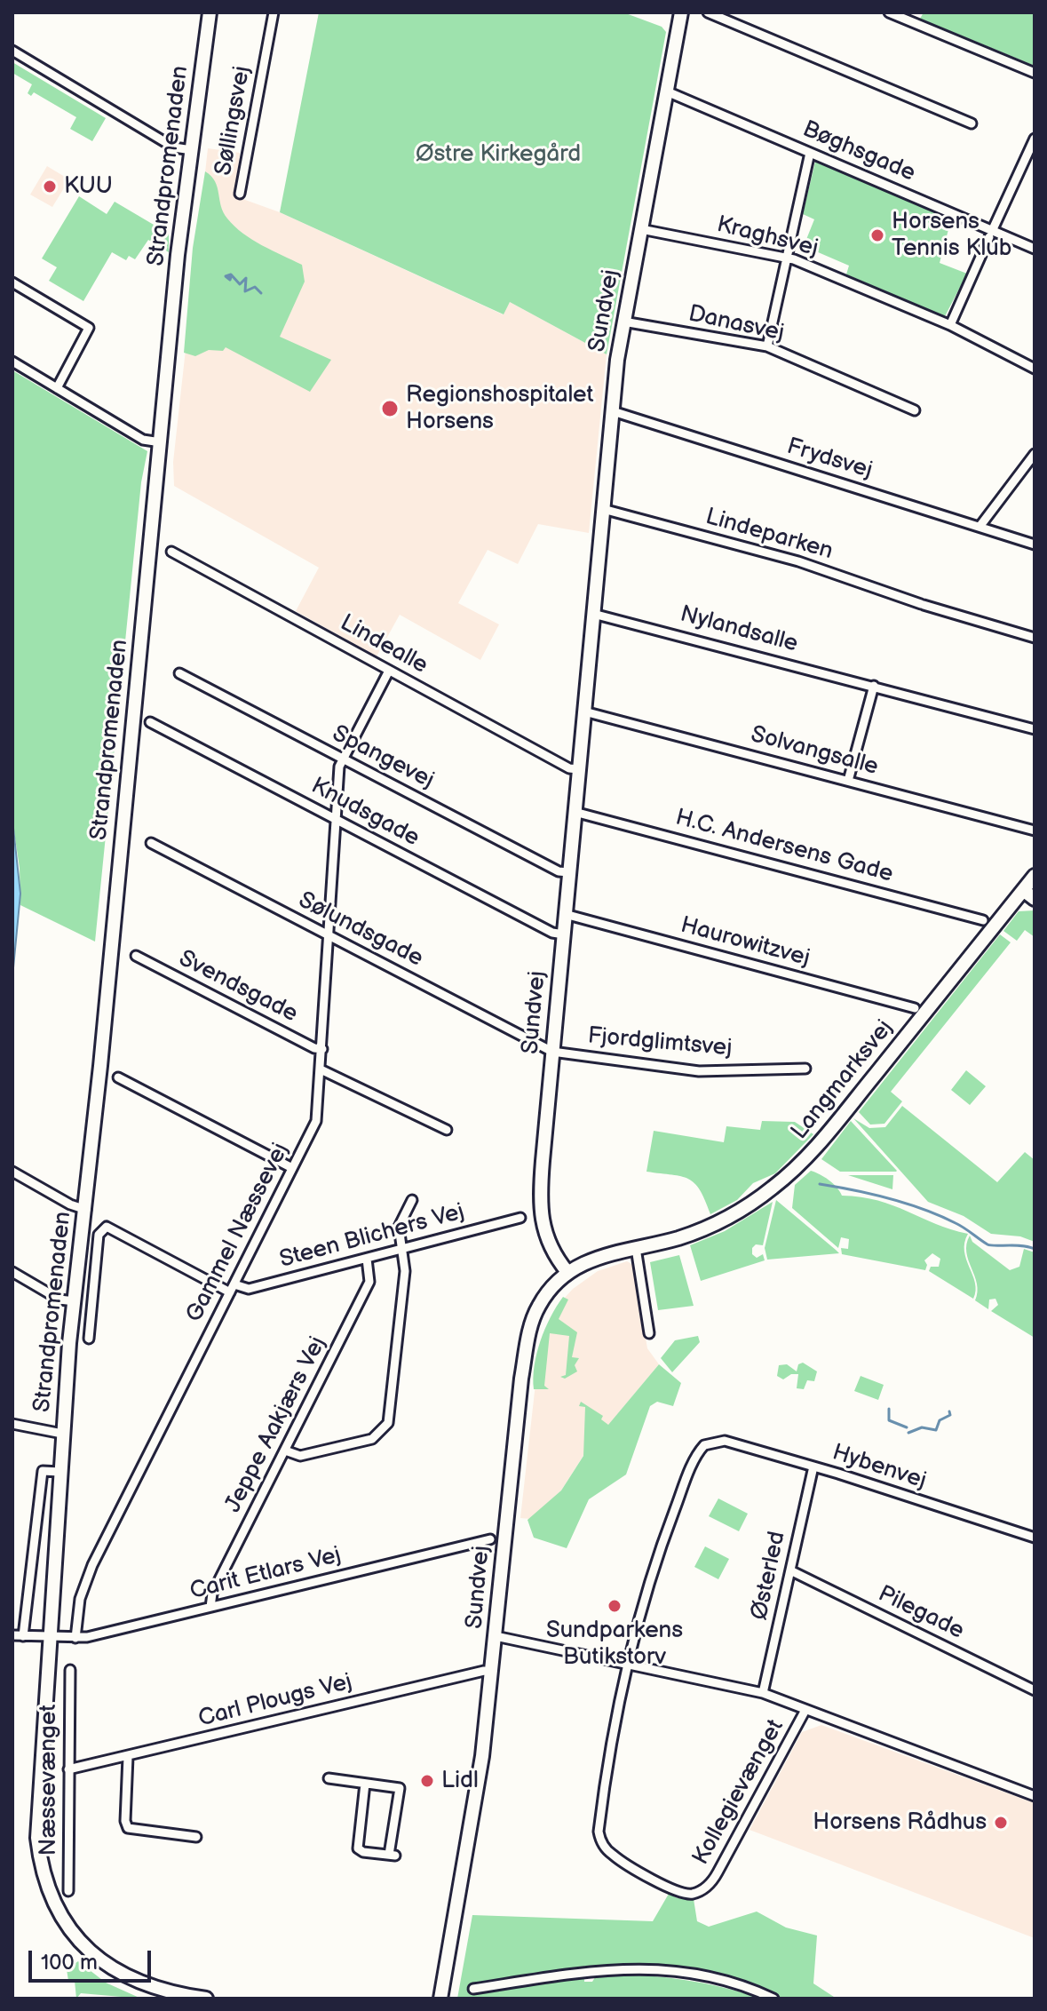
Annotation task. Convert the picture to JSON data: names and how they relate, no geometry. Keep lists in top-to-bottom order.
{
  "streets": {
    "street": [
      "Søllingsvej",
      "Bøghsgade",
      "Strandpromenaden",
      "Kraghsvej",
      "Sundvej",
      "Danasvej",
      "Frydsvej",
      "Lindeparken",
      "Nylandsalle",
      "Lindealle",
      "Solvangsalle",
      "Spangevej",
      "Knudsgade",
      "H.C. Andersens Gade",
      "Sølundsgade",
      "Haurowitzvej",
      "Svendsgade",
      "Fjordglimtsvej",
      "Langmarksvej",
      "Gammel Næssevej",
      "Steen Blichers Vej",
      "Jeppe Aakjærs Vej",
      "Hybenvej",
      "Carit Etlars Vej",
      "Østerled",
      "Pilegade",
      "Carl Plougs Vej",
      "Næssevænget",
      "Kollegievænget"
    ]
  },
  "crossings": [
    ["Bøghsgade", "Sundvej"],
    ["Strandpromenaden", "Carit Etlars Vej"],
    ["Kraghsvej", "Sundvej"],
    ["Sundvej", "Danasvej"],
    ["Sundvej", "Frydsvej"],
    ["Sundvej", "Lindeparken"],
    ["Sundvej", "Nylandsalle"],
    ["Sundvej", "Lindealle"],
    ["Sundvej", "Solvangsalle"],
    ["Sundvej", "Spangevej"],
    ["Sundvej", "Knudsgade"],
    ["Sundvej", "H.C. Andersens Gade"],
    ["Sundvej", "Sølundsgade"],
    ["Sundvej", "Haurowitzvej"],
    ["Sundvej", "Fjordglimtsvej"],
    ["Sundvej", "Langmarksvej"],
    ["Sundvej", "Carl Plougs Vej"],
    ["Spangevej", "Gammel Næssevej"],
    ["Knudsgade", "Gammel Næssevej"],
    ["Sølundsgade", "Fjordglimtsvej"],
    ["Sølundsgade", "Gammel Næssevej"],
    ["Svendsgade", "Gammel Næssevej"],
    ["Gammel Næssevej", "Steen Blichers Vej"],
    ["Gammel Næssevej", "Carit Etlars Vej"],
    ["Steen Blichers Vej", "Jeppe Aakjærs Vej"],
    ["Jeppe Aakjærs Vej", "Carit Etlars Vej"],
    ["Hybenvej", "Østerled"],
    ["Hybenvej", "Kollegievænget"],
    ["Østerled", "Pilegade"],
    ["Carl Plougs Vej", "Næssevænget"]
  ],
  "parks": ["Østre Kirkegård"],
  "places": [
    "KUU",
    "Horsens Tennis Klub",
    "Regionshospitalet Horsens",
    "Sundparkens Butikstorv",
    "Lidl",
    "Horsens Rådhus"
  ],
  "scale_bar": "100 m"
}
